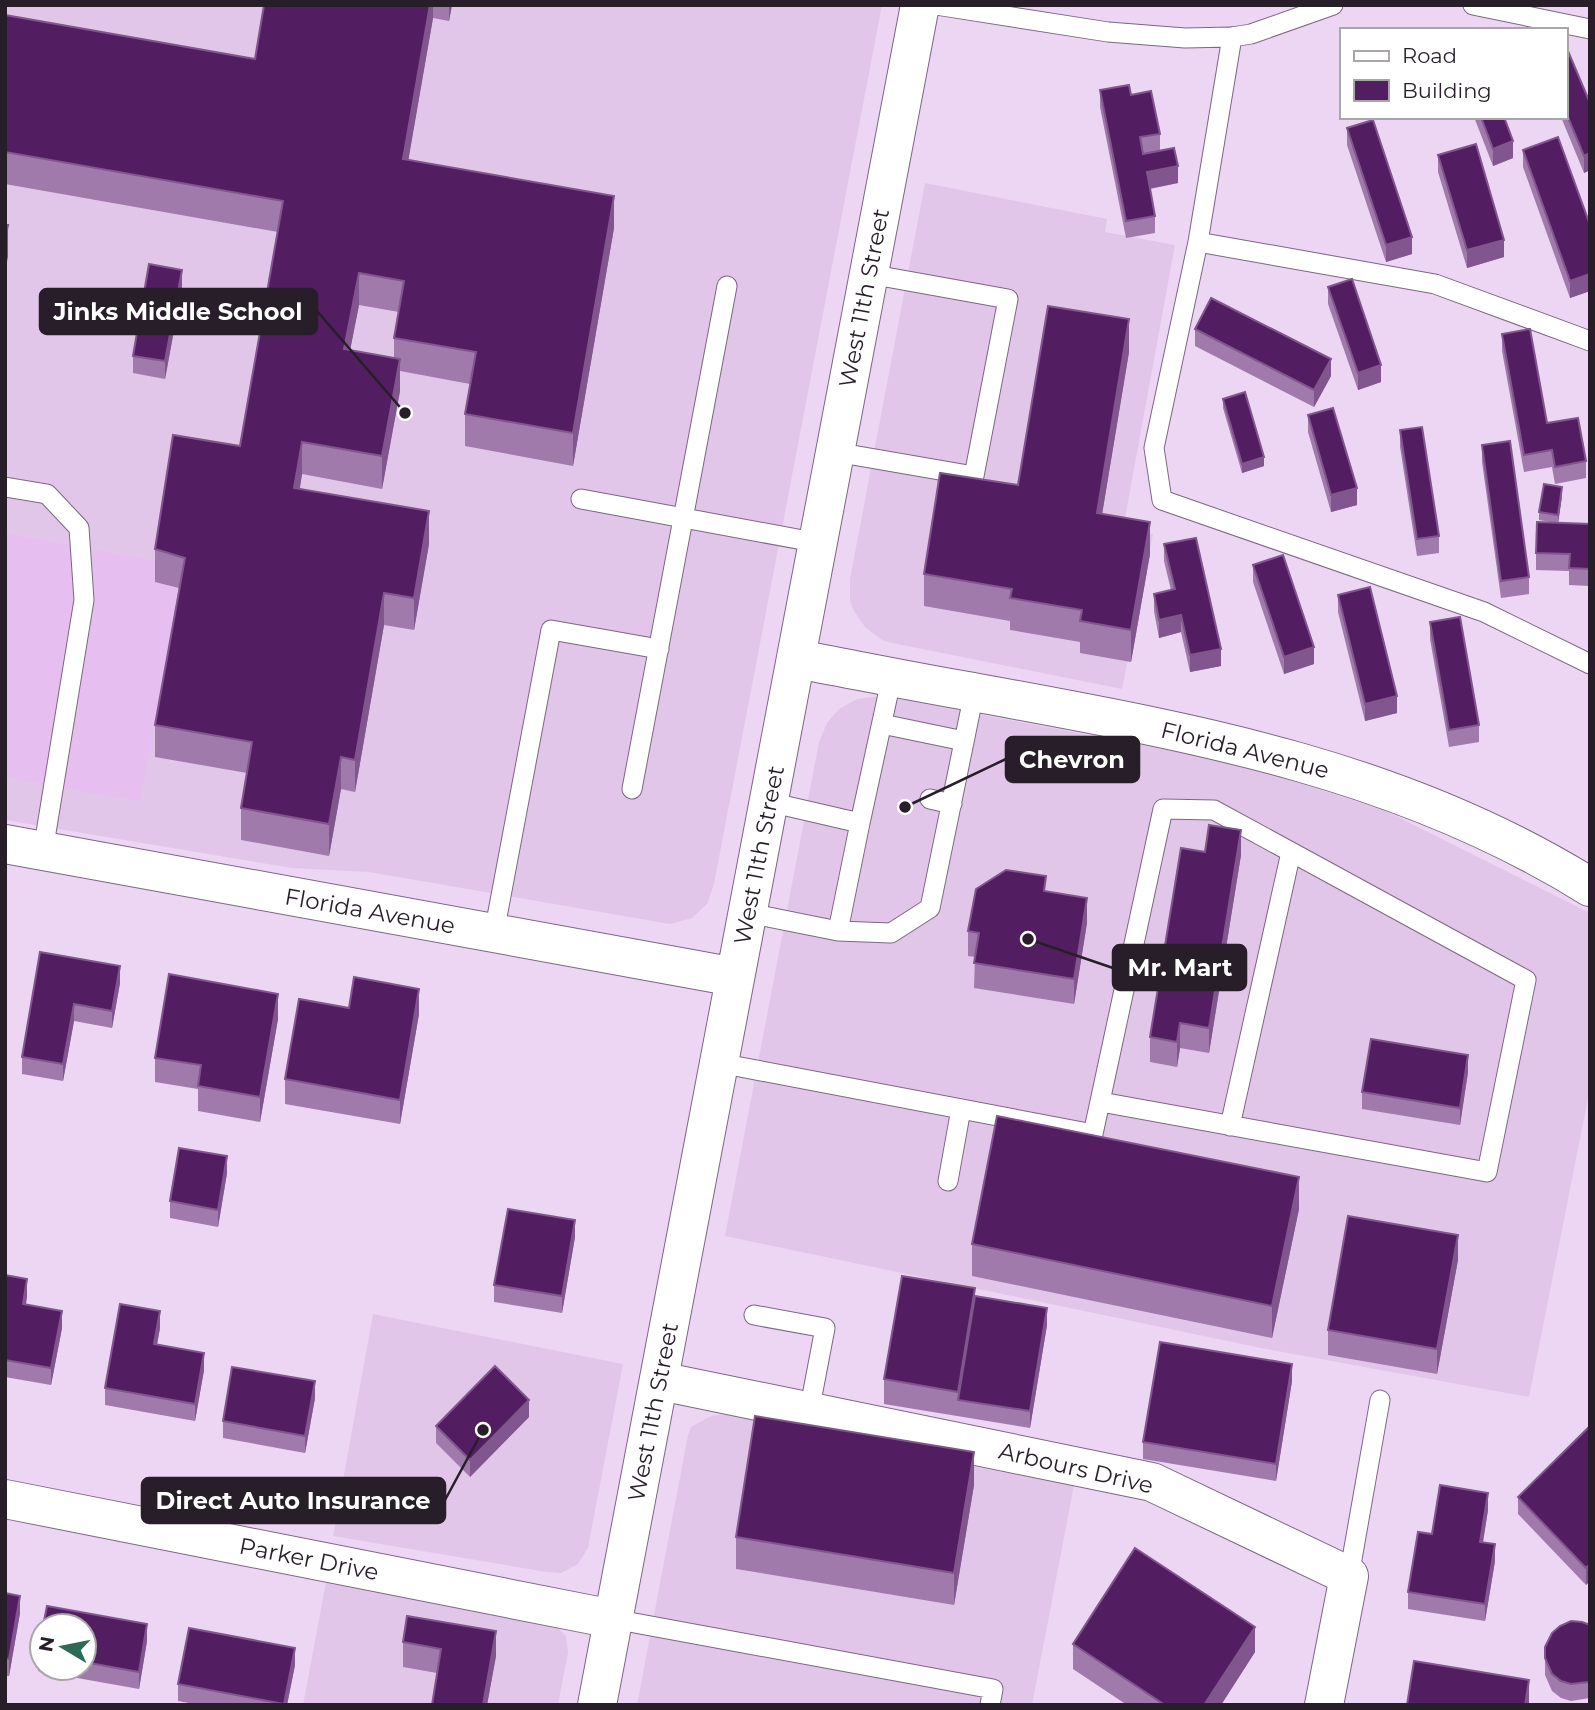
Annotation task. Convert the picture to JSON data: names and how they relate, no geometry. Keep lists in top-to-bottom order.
{
  "streets": {
    "street": [
      "West 11th Street",
      "Florida Avenue",
      "Arbours Drive",
      "Parker Drive"
    ]
  },
  "crossings": [
    ["West 11th Street", "Florida Avenue"],
    ["West 11th Street", "Arbours Drive"],
    ["West 11th Street", "Parker Drive"]
  ],
  "places": [
    "Jinks Middle School",
    "Chevron",
    "Mr. Mart",
    "Direct Auto Insurance"
  ],
  "legend": ["Road", "Building"],
  "north": "left"
}
